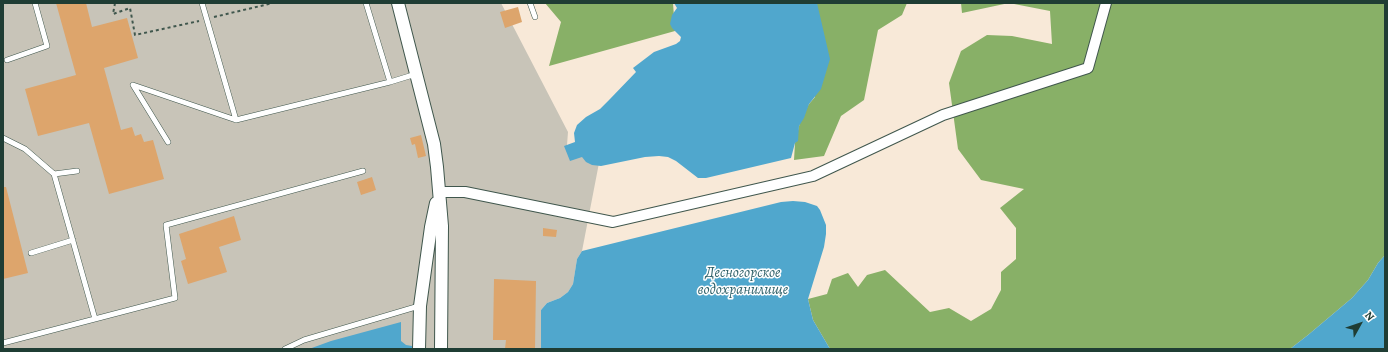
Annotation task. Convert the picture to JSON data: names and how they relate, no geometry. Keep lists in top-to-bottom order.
{
  "water": ["Десногорское водохранилище"],
  "north": "top right"
}
